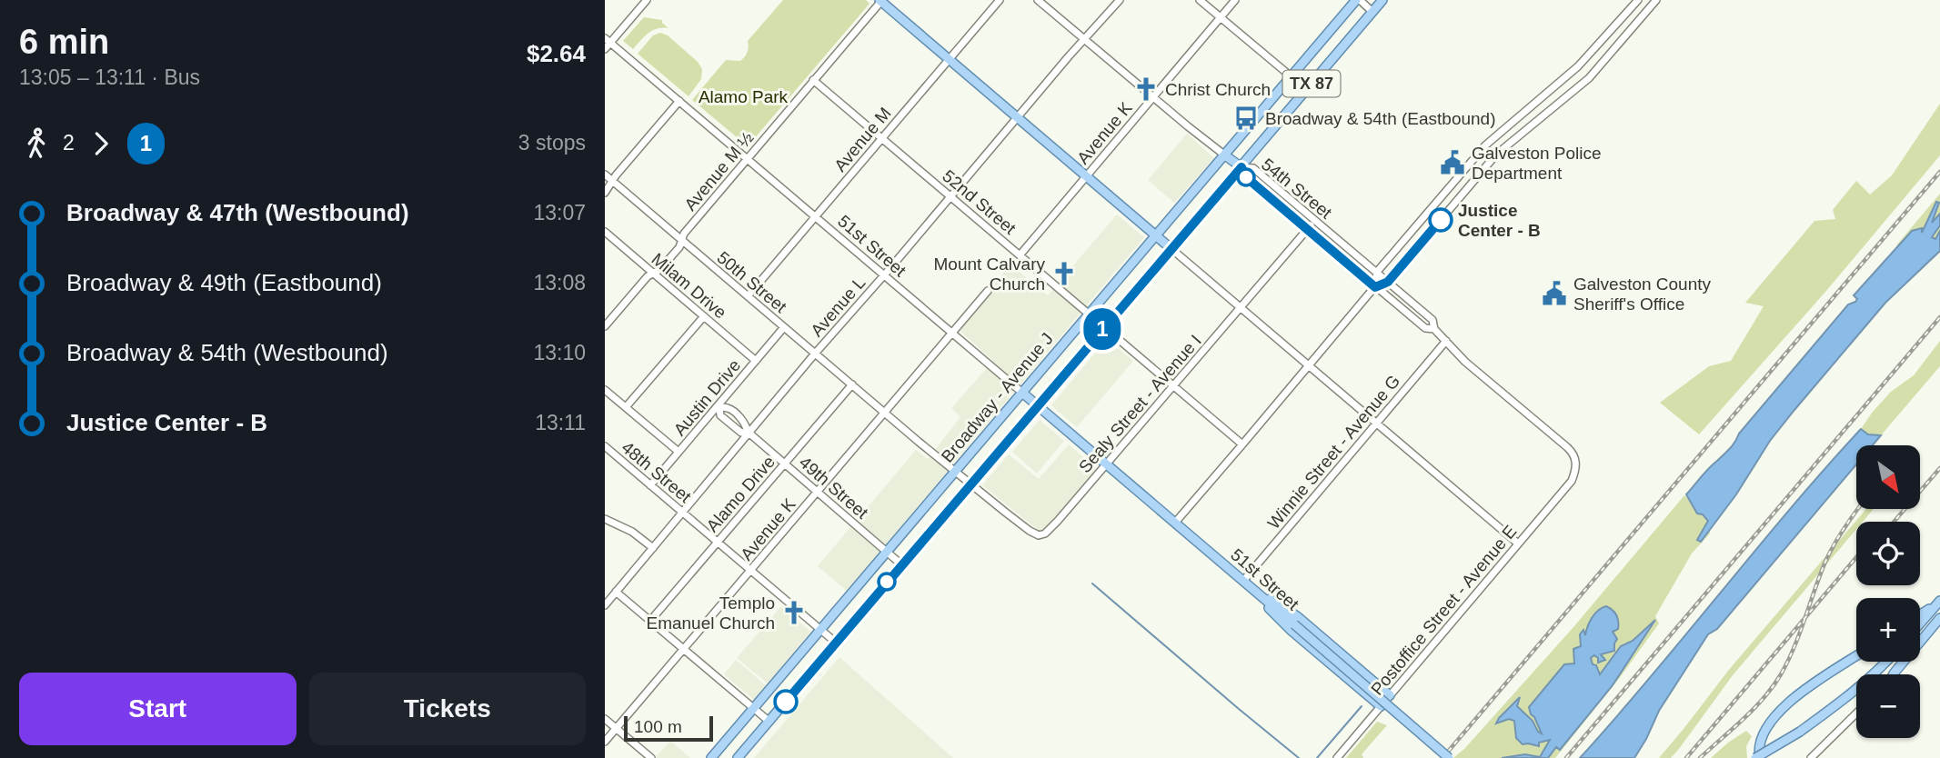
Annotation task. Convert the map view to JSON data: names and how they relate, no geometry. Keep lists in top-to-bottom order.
{
  "streets": {
    "main road": ["TX 87", "51st Street", "Broadway - Avenue J"],
    "street": [
      "Avenue K",
      "Avenue M",
      "Avenue M ½",
      "54th Street",
      "52nd Street",
      "50th Street",
      "Milam Drive",
      "Avenue L",
      "Austin Drive",
      "Sealy Street - Avenue I",
      "Winnie Street - Avenue G",
      "48th Street",
      "49th Street",
      "Alamo Drive",
      "Postoffice Street - Avenue E"
    ]
  },
  "crossings": [
    ["Avenue K", "52nd Street"],
    ["Avenue K", "51st Street"],
    ["Avenue K", "50th Street"],
    ["Avenue K", "48th Street"],
    ["Avenue K", "49th Street"],
    ["Avenue M", "52nd Street"],
    ["Avenue M", "51st Street"],
    ["Avenue M", "50th Street"],
    ["Avenue M ½", "52nd Street"],
    ["Avenue M ½", "51st Street"],
    ["Avenue M ½", "50th Street"],
    ["Avenue M ½", "Milam Drive"],
    ["54th Street", "Broadway - Avenue J"],
    ["54th Street", "Sealy Street - Avenue I"],
    ["54th Street", "Winnie Street - Avenue G"],
    ["54th Street", "Postoffice Street - Avenue E"],
    ["52nd Street", "Avenue L"],
    ["52nd Street", "Broadway - Avenue J"],
    ["52nd Street", "Sealy Street - Avenue I"],
    ["51st Street", "Avenue L"],
    ["51st Street", "Broadway - Avenue J"],
    ["51st Street", "Sealy Street - Avenue I"],
    ["51st Street", "Winnie Street - Avenue G"],
    ["50th Street", "Avenue L"],
    ["50th Street", "Austin Drive"],
    ["50th Street", "Broadway - Avenue J"],
    ["50th Street", "Sealy Street - Avenue I"],
    ["50th Street", "Alamo Drive"],
    ["Milam Drive", "Austin Drive"],
    ["Avenue L", "48th Street"],
    ["Avenue L", "49th Street"],
    ["Austin Drive", "48th Street"],
    ["Austin Drive", "49th Street"],
    ["Broadway - Avenue J", "Sealy Street - Avenue I"],
    ["Broadway - Avenue J", "48th Street"],
    ["Broadway - Avenue J", "49th Street"],
    ["48th Street", "Alamo Drive"],
    ["49th Street", "Alamo Drive"]
  ],
  "parks": ["Alamo Park"],
  "places": {
    "church": ["Christ Church", "Mount Calvary Church", "Templo Emanuel Church"],
    "bus stop": ["Broadway & 54th (Eastbound)"],
    "public building": ["Galveston Police Department", "Galveston County Sheriff's Office"],
    "other": ["Justice Center - B"]
  },
  "lines": ["bus line 1"],
  "scale_bar": "100 m",
  "north": "bottom right",
  "page": {
    "heading": ["6 min", "13:05 – 13:11 · Bus", "$2.64"],
    "on_map": "1",
    "legs": ["2", "1", "3 stops"],
    "list": [
      {
        "name": "Broadway & 47th (Westbound)",
        "value": "13:07"
      },
      {
        "name": "Broadway & 49th (Eastbound)",
        "value": "13:08"
      },
      {
        "name": "Broadway & 54th (Westbound)",
        "value": "13:10"
      },
      {
        "name": "Justice Center - B",
        "value": "13:11"
      }
    ],
    "map_buttons": ["+", "−"],
    "buttons": ["Start", "Tickets"],
    "scale": "100 m"
  }
}
